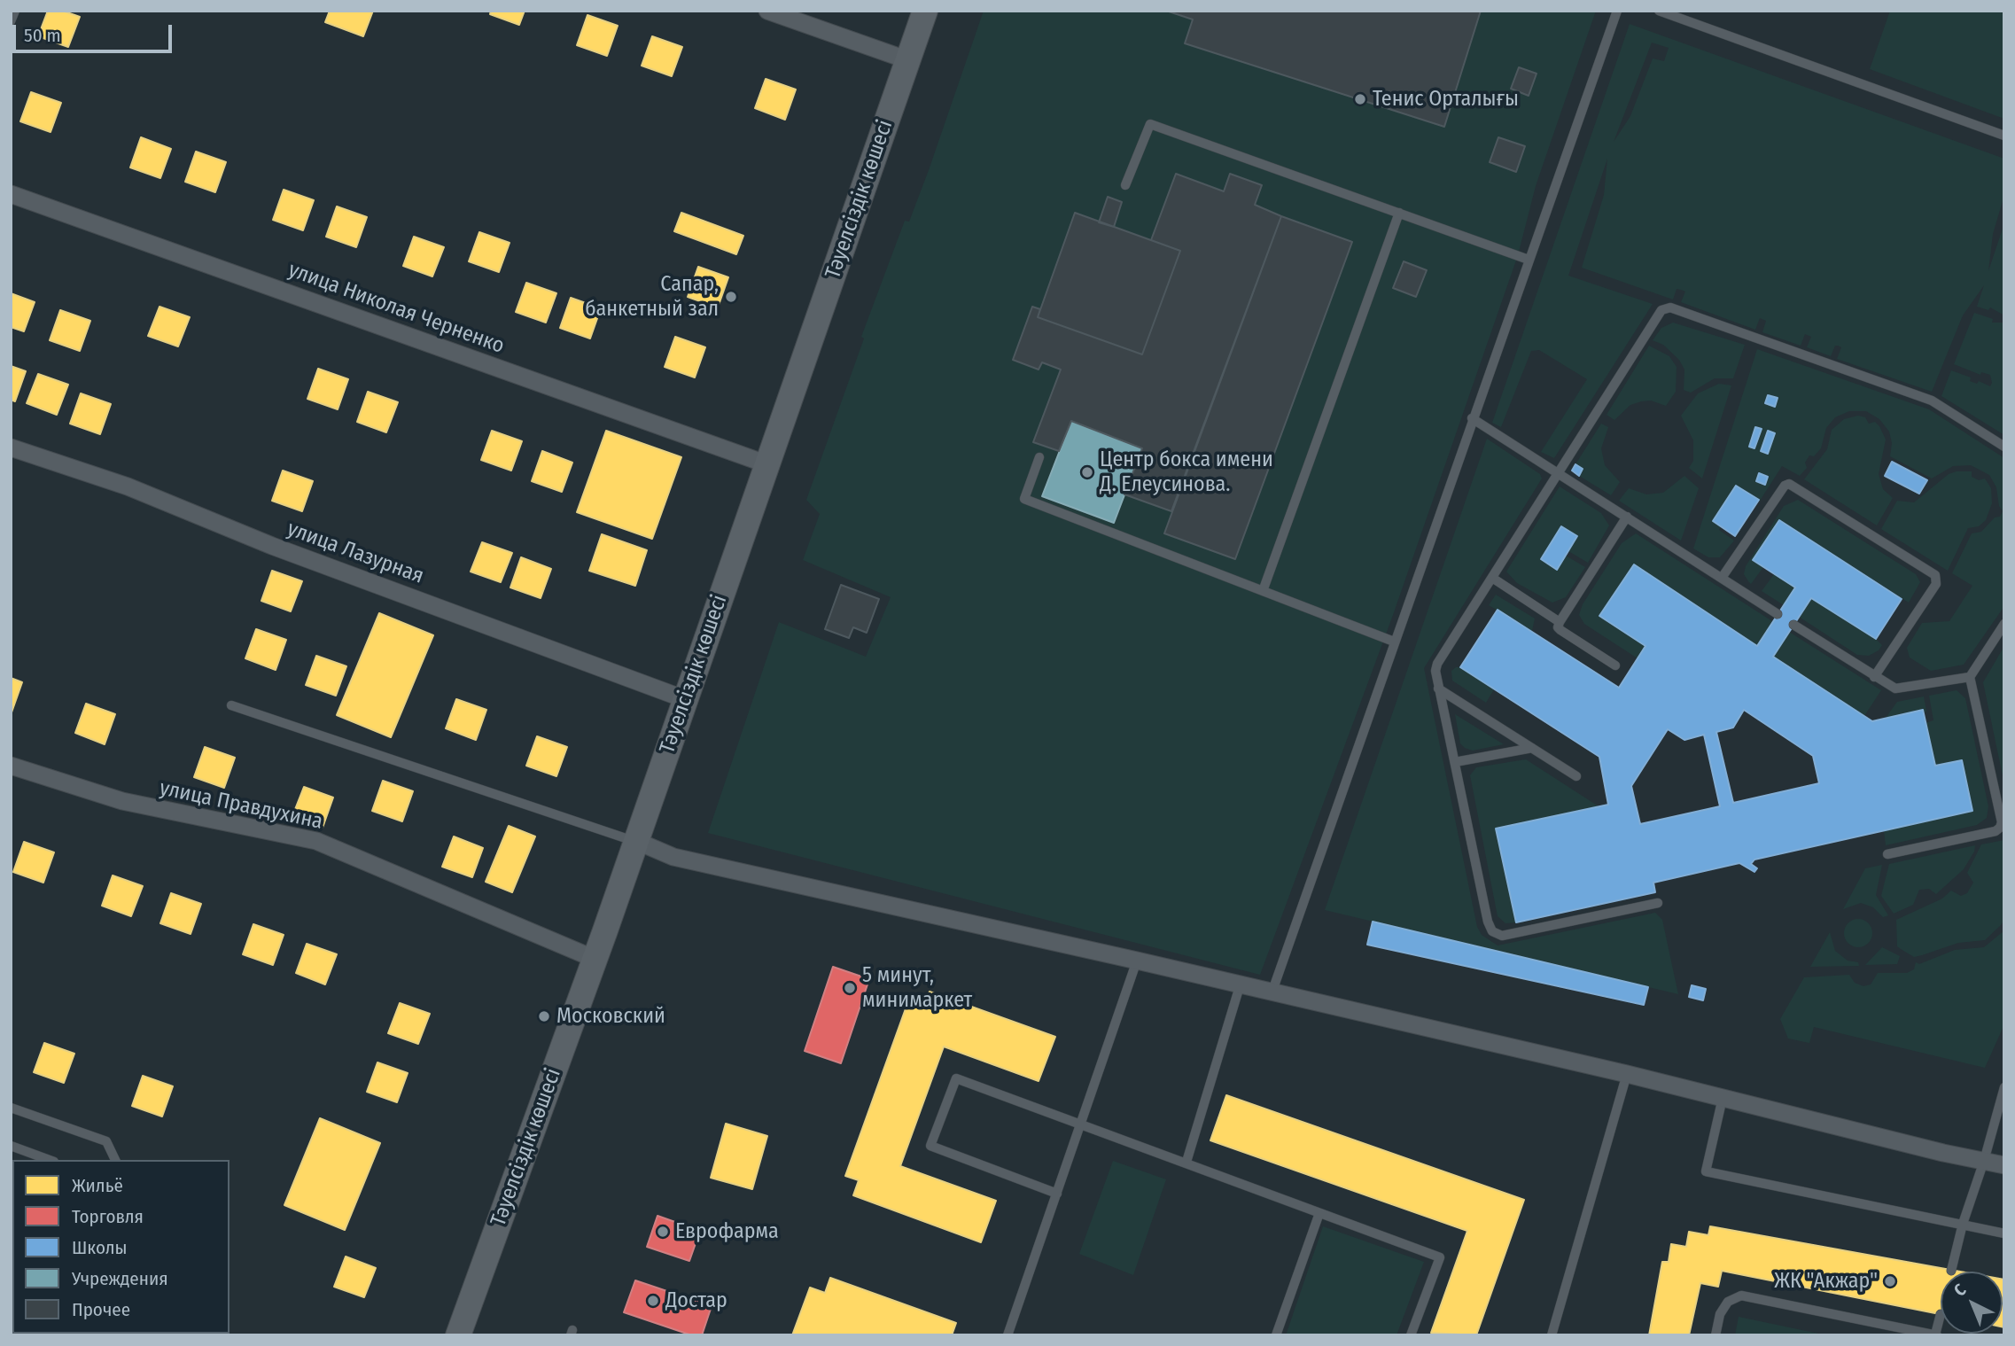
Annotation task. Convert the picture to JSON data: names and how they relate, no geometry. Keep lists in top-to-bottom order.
{
  "streets": {
    "main road": ["Тәуелсіздік көшесі"],
    "street": ["улица Николая Черненко", "улица Лазурная", "улица Правдухина"]
  },
  "crossings": [
    ["Тәуелсіздік көшесі", "улица Николая Черненко"],
    ["Тәуелсіздік көшесі", "улица Лазурная"],
    ["Тәуелсіздік көшесі", "улица Правдухина"]
  ],
  "places": [
    "Тенис Орталығы",
    "Сапар, банкетный зал",
    "Центр бокса имени Д. Елеусинова.",
    "5 минут, минимаркет",
    "Московский",
    "Еврофарма",
    "ЖК \"Акжар\"",
    "Достар"
  ],
  "legend": [
    "Жильё",
    "Торговля",
    "Школы",
    "Учреждения",
    "Прочее"
  ],
  "scale_bar": "50 m",
  "north": "top left"
}
